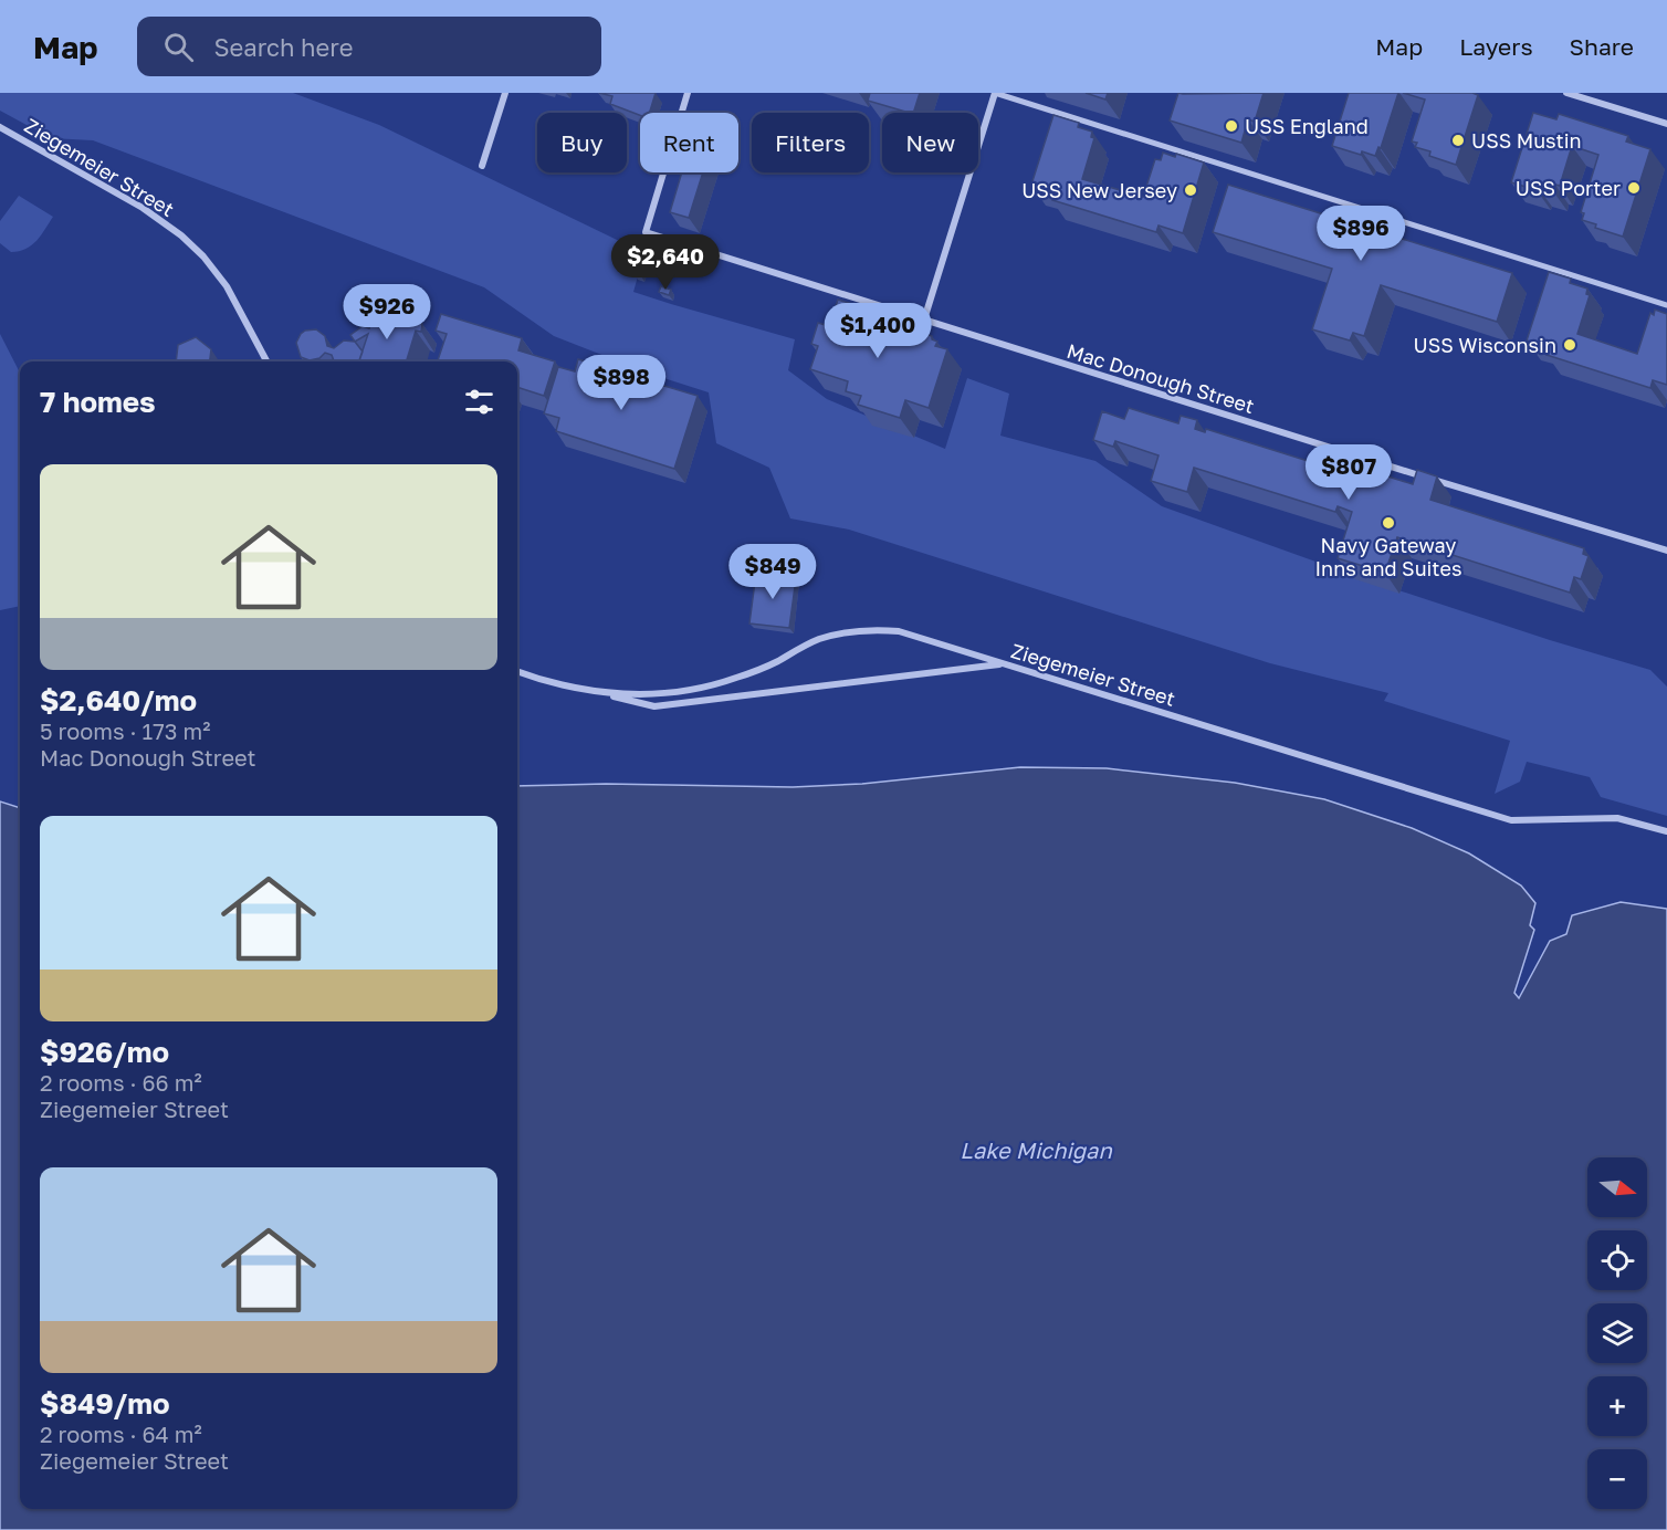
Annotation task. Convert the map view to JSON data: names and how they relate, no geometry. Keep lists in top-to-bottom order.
{
  "streets": {
    "street": ["Ziegemeier Street", "Mac Donough Street"]
  },
  "water": ["Lake Michigan"],
  "places": [
    "USS England",
    "USS Mustin",
    "USS Porter",
    "USS New Jersey",
    "USS Wisconsin",
    "Navy Gateway Inns and Suites"
  ],
  "north": "right",
  "page": {
    "header": "Map",
    "search": "Search here",
    "nav": ["Map", "Layers", "Share"],
    "chip": [
      "Buy",
      "Rent",
      "Filters",
      "New"
    ],
    "price": [
      "$896",
      "$2,640",
      "$926",
      "$1,400",
      "$898",
      "$807",
      "$849"
    ],
    "heading": "7 homes",
    "list": [
      {
        "name": "$2,640/mo",
        "note": "5 rooms · 173 m² · Mac Donough Street"
      },
      {
        "name": "$926/mo",
        "note": "2 rooms · 66 m² · Ziegemeier Street"
      },
      {
        "name": "$849/mo",
        "note": "2 rooms · 64 m² · Ziegemeier Street"
      }
    ],
    "map_buttons": ["+", "−"]
  }
}
